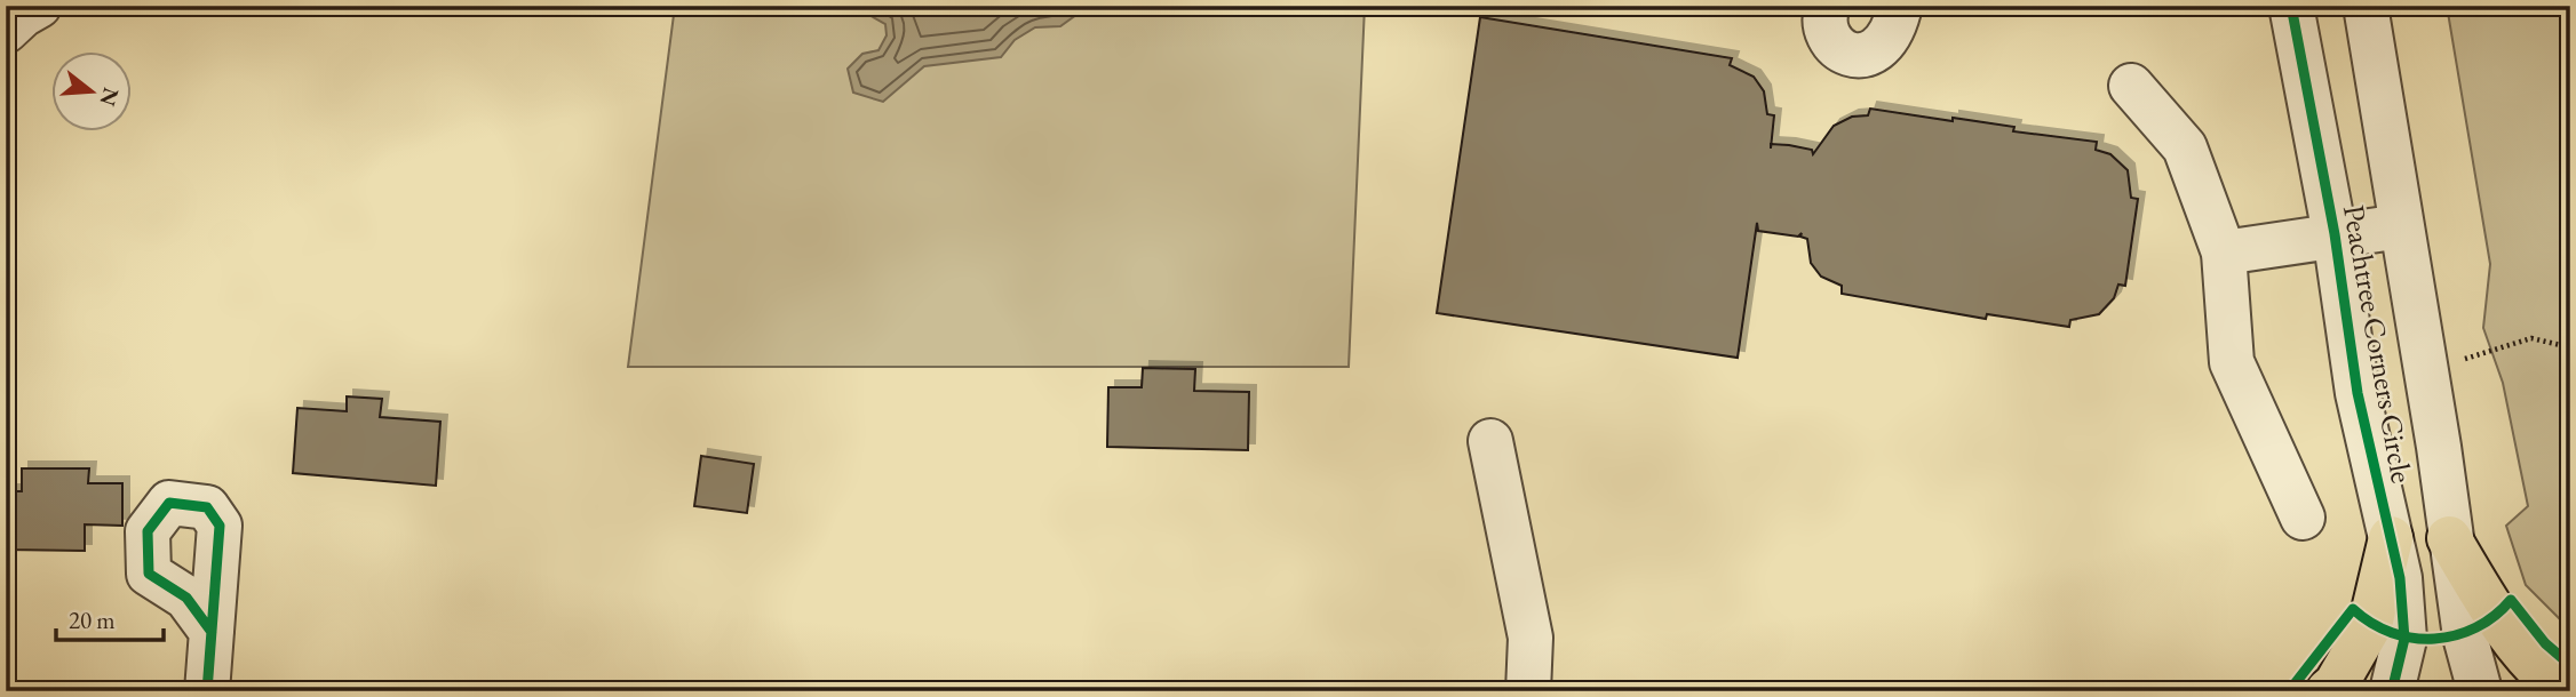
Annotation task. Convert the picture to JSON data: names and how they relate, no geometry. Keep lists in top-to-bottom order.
{
  "streets": {
    "street": ["Peachtree Corners Circle"]
  },
  "scale_bar": "20 m",
  "north": "right"
}
